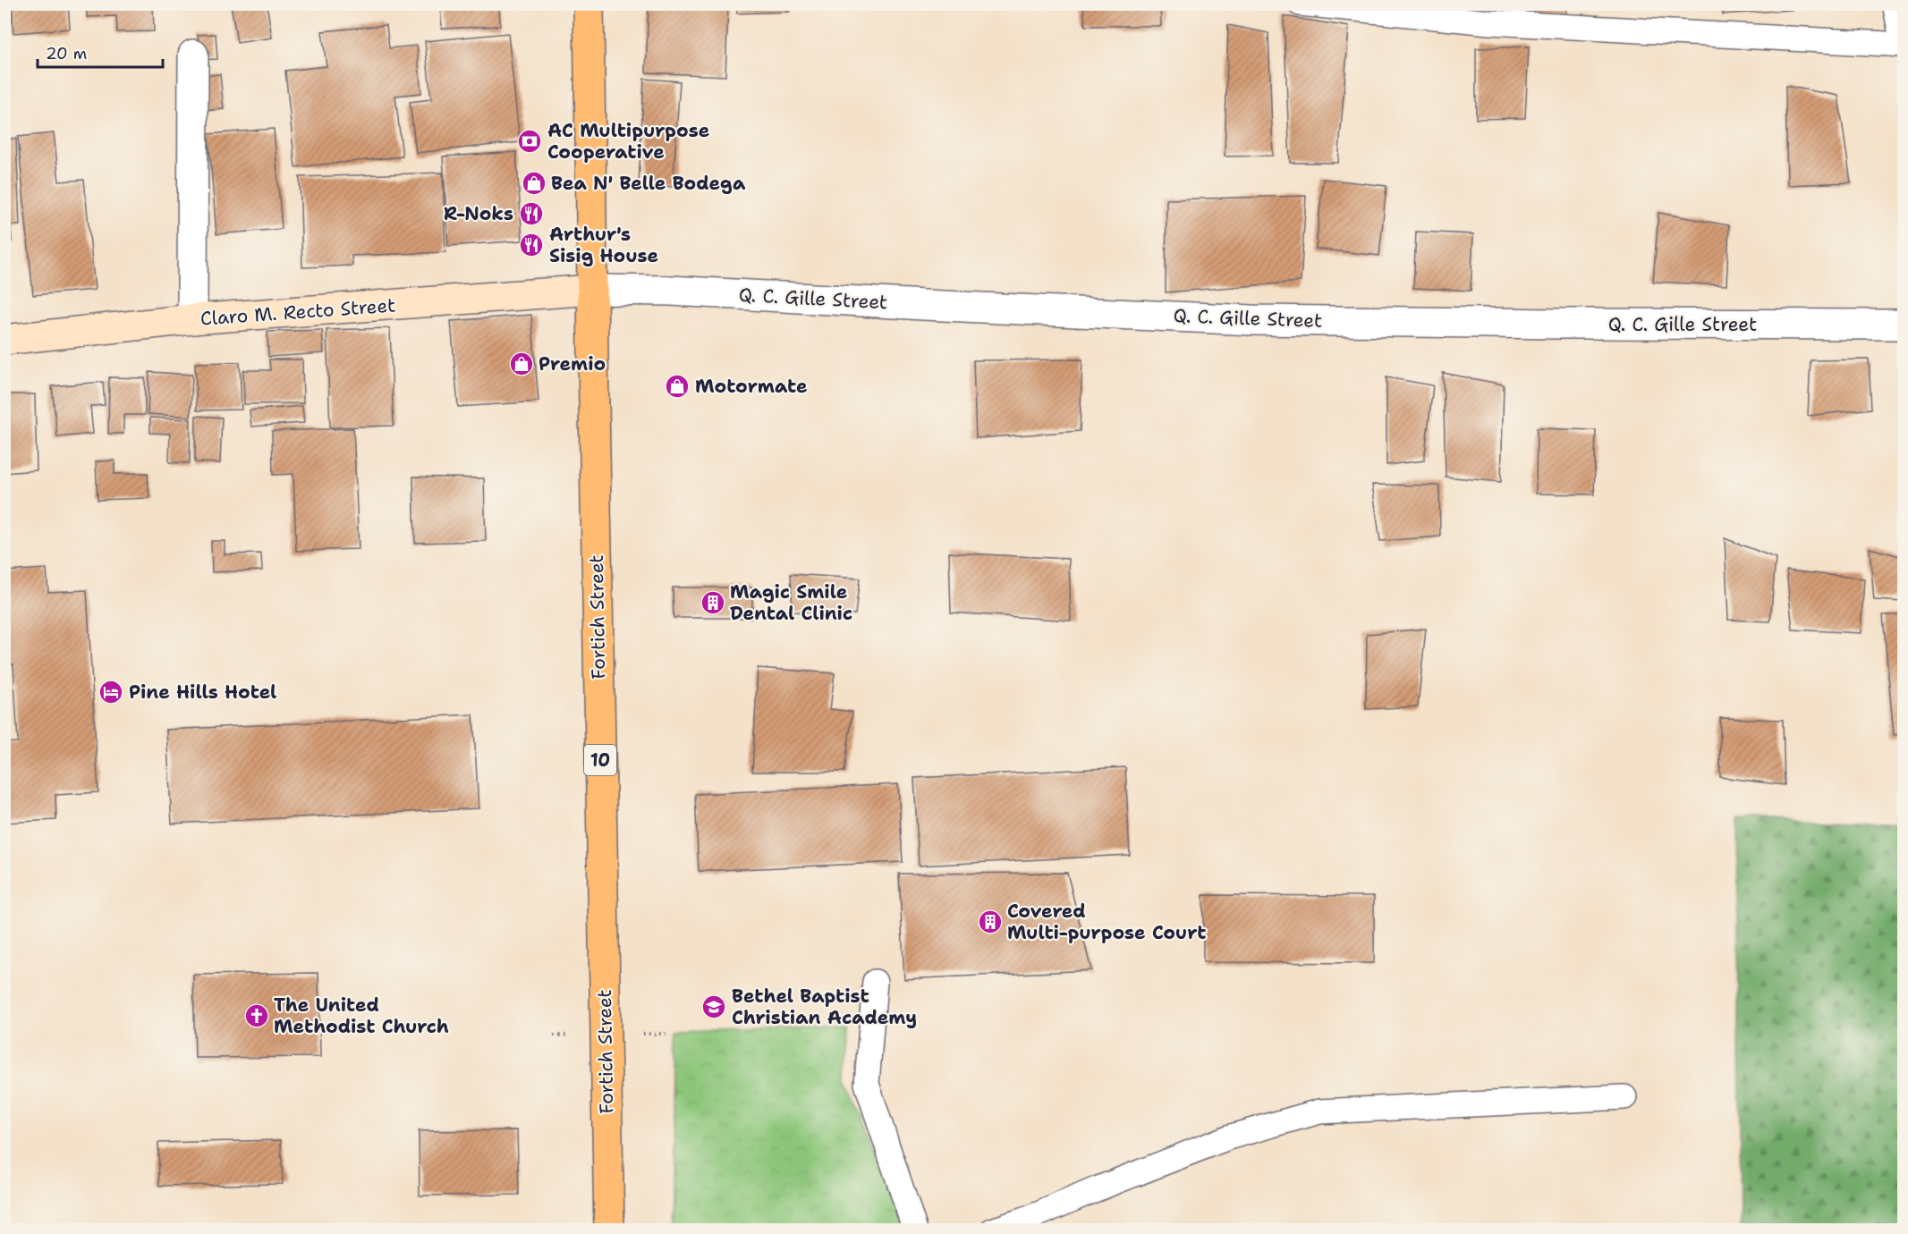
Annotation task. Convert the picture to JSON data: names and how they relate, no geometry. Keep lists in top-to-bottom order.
{
  "streets": {
    "highway": ["Fortich Street", "10"],
    "main road": ["Claro M. Recto Street"],
    "street": ["Q. C. Gille Street"]
  },
  "crossings": [
    ["Q. C. Gille Street", "Claro M. Recto Street"],
    ["Q. C. Gille Street", "Fortich Street"],
    ["Claro M. Recto Street", "Fortich Street"]
  ],
  "places": {
    "bank": ["AC Multipurpose Cooperative"],
    "shop": ["Bea N' Belle Bodega", "Premio", "Motormate"],
    "restaurant": ["R-Noks", "Arthur's Sisig House"],
    "building": ["Magic Smile Dental Clinic", "Covered Multi-purpose Court"],
    "hotel": ["Pine Hills Hotel"],
    "school or university": ["Bethel Baptist Christian Academy"],
    "church": ["The United Methodist Church"]
  },
  "scale_bar": "20 m"
}
